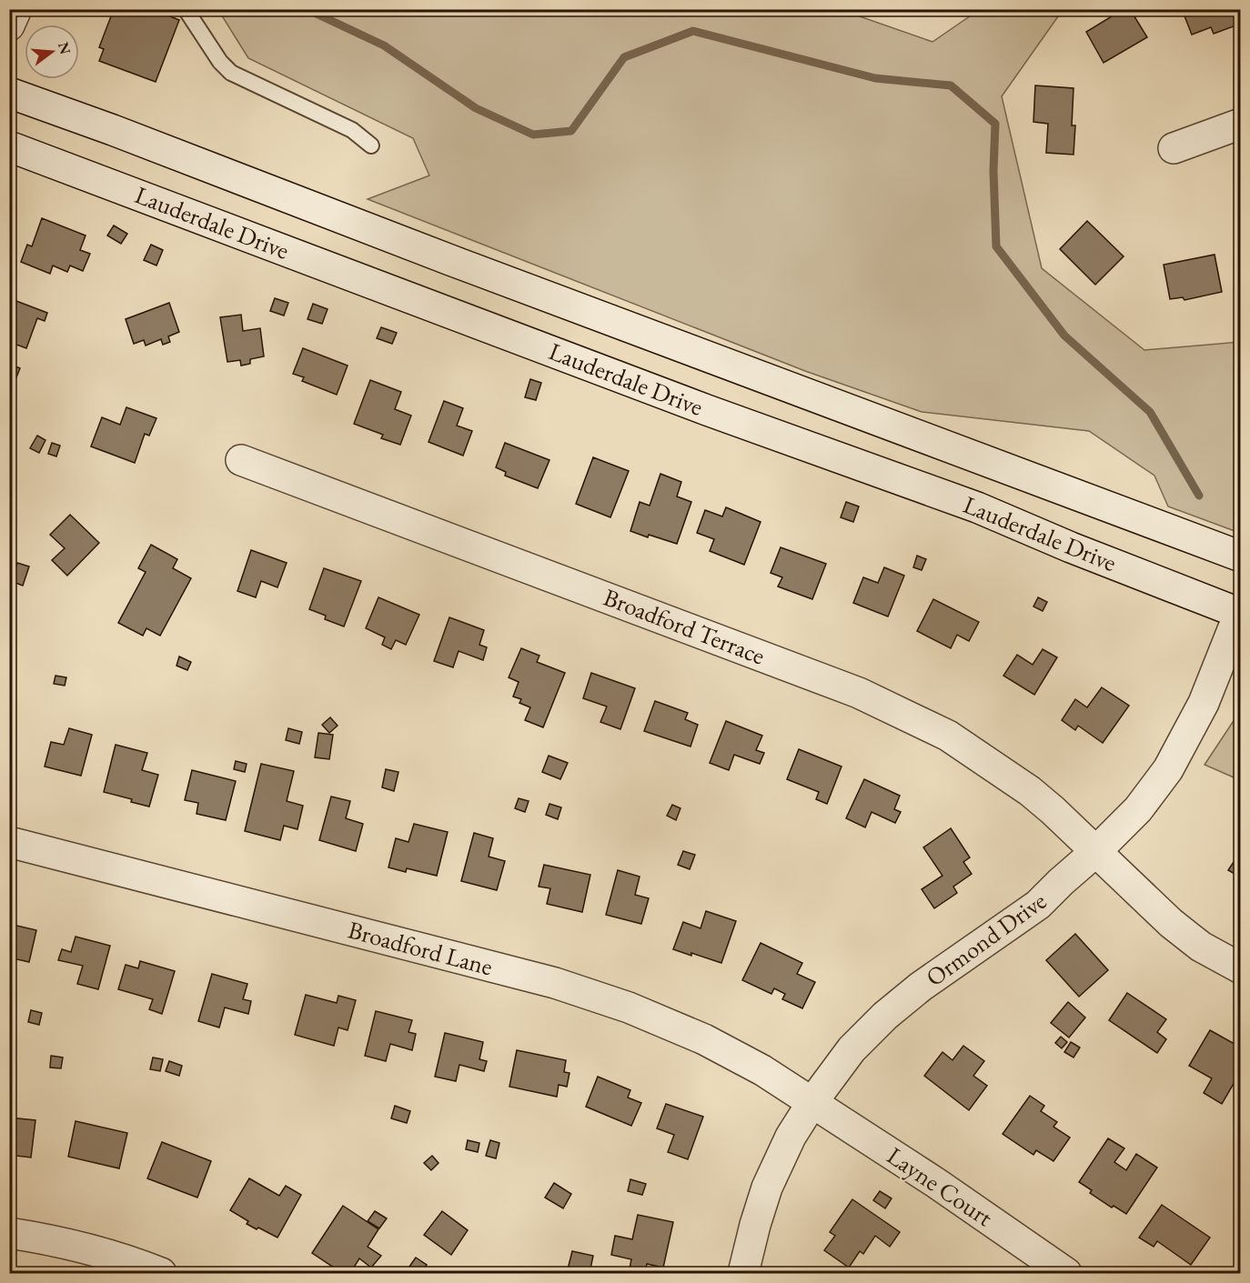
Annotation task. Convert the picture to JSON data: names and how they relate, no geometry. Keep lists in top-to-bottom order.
{
  "streets": {
    "street": [
      "Lauderdale Drive",
      "Broadford Terrace",
      "Ormond Drive",
      "Broadford Lane",
      "Layne Court"
    ]
  },
  "crossings": [
    ["Lauderdale Drive", "Ormond Drive"],
    ["Broadford Terrace", "Ormond Drive"],
    ["Ormond Drive", "Broadford Lane"],
    ["Ormond Drive", "Layne Court"],
    ["Broadford Lane", "Layne Court"]
  ],
  "north": "right"
}
